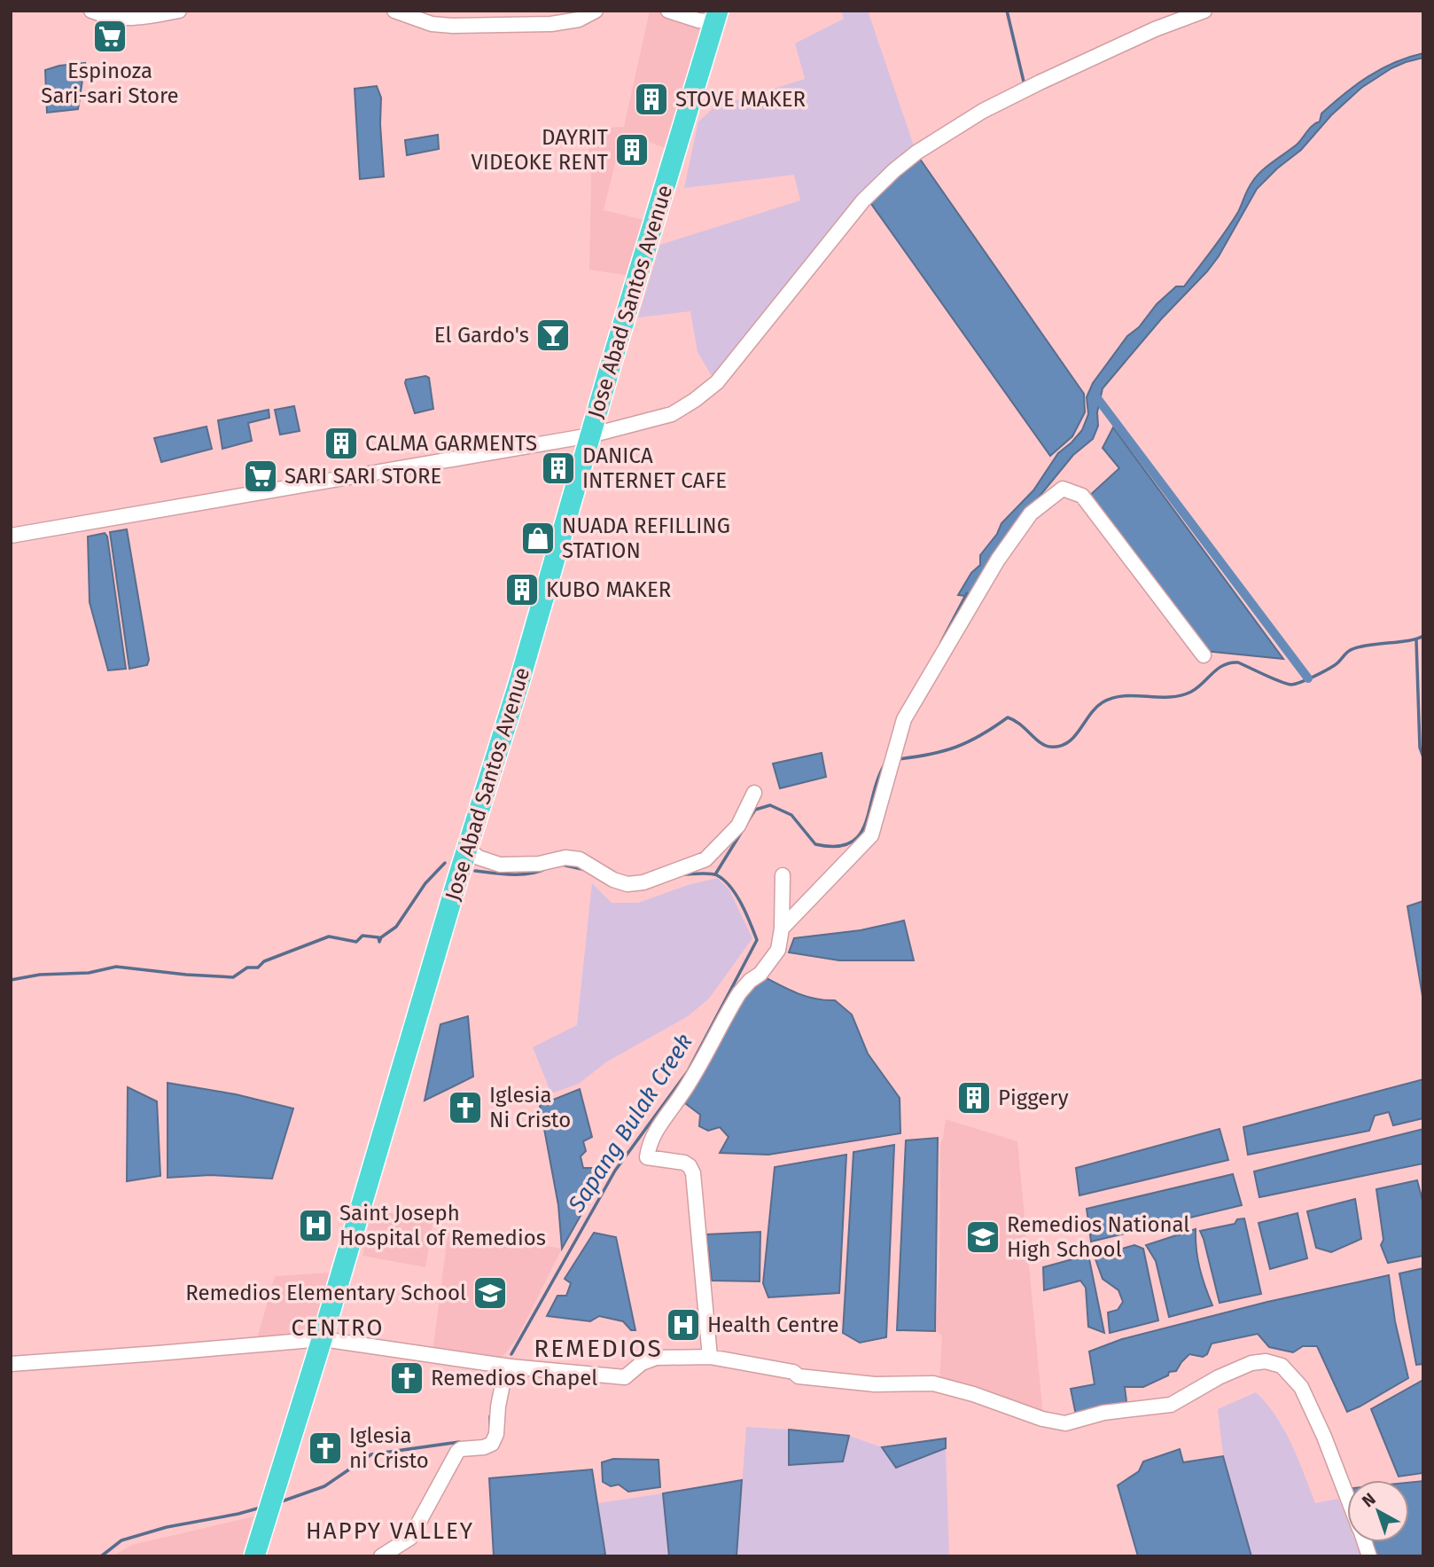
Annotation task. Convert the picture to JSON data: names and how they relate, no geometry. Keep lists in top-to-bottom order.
{
  "streets": {
    "highway": ["Jose Abad Santos Avenue"]
  },
  "districts": ["CENTRO", "REMEDIOS", "HAPPY VALLEY"],
  "water": ["Sapang Bulak Creek"],
  "places": {
    "supermarket": ["Espinoza Sari-sari Store", "SARI SARI STORE"],
    "building": [
      "STOVE MAKER",
      "DAYRIT VIDEOKE RENT",
      "CALMA GARMENTS",
      "DANICA INTERNET CAFE",
      "KUBO MAKER",
      "Piggery"
    ],
    "bar": ["El Gardo's"],
    "shop": ["NUADA REFILLING STATION"],
    "church": ["Iglesia Ni Cristo", "Remedios Chapel", "Iglesia ni Cristo"],
    "hospital": ["Saint Joseph Hospital of Remedios", "Health Centre"],
    "school or university": ["Remedios National High School", "Remedios Elementary School"]
  },
  "north": "top left"
}
